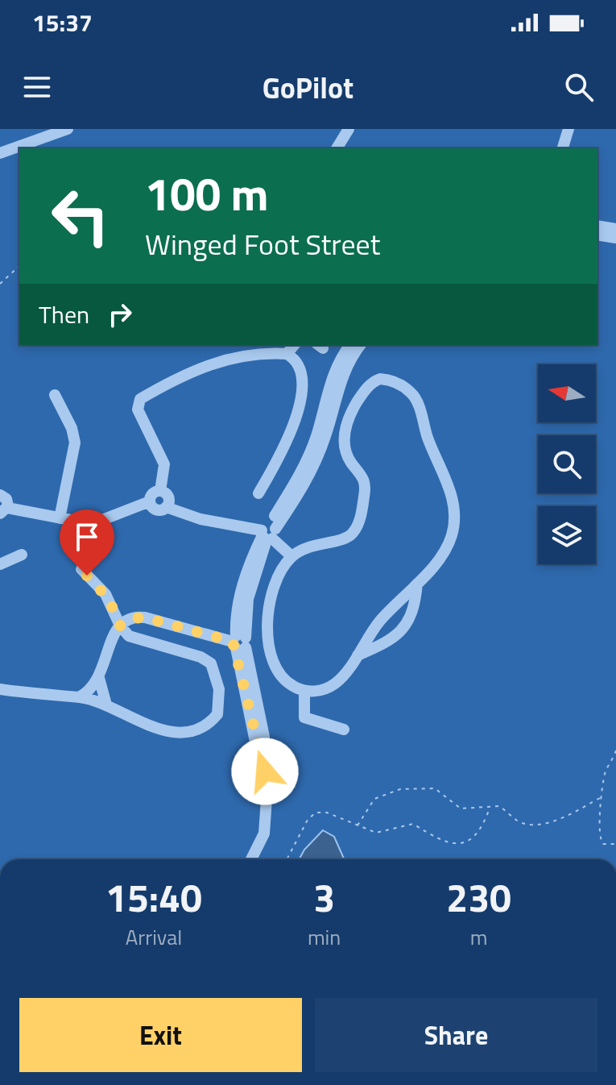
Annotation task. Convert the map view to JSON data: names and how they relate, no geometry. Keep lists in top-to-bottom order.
{
  "north": "left",
  "page": {
    "status": "15:37",
    "header": "GoPilot",
    "turn": ["100 m", "Winged Foot Street"],
    "then": "Then",
    "eta": [
      "15:40",
      "Arrival",
      "3",
      "min",
      "230",
      "m"
    ],
    "buttons": ["Exit", "Share"]
  }
}
